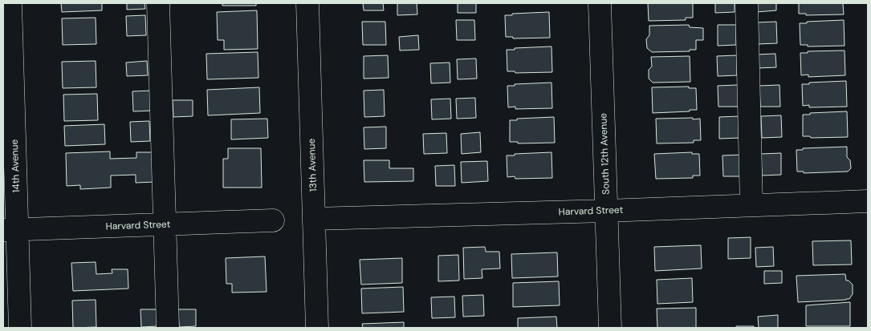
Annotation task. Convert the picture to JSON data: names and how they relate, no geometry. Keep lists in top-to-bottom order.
{
  "streets": {
    "street": [
      "South 12th Avenue",
      "13th Avenue",
      "14th Avenue",
      "Harvard Street"
    ]
  },
  "crossings": [
    ["South 12th Avenue", "Harvard Street"],
    ["13th Avenue", "Harvard Street"],
    ["14th Avenue", "Harvard Street"]
  ]
}
